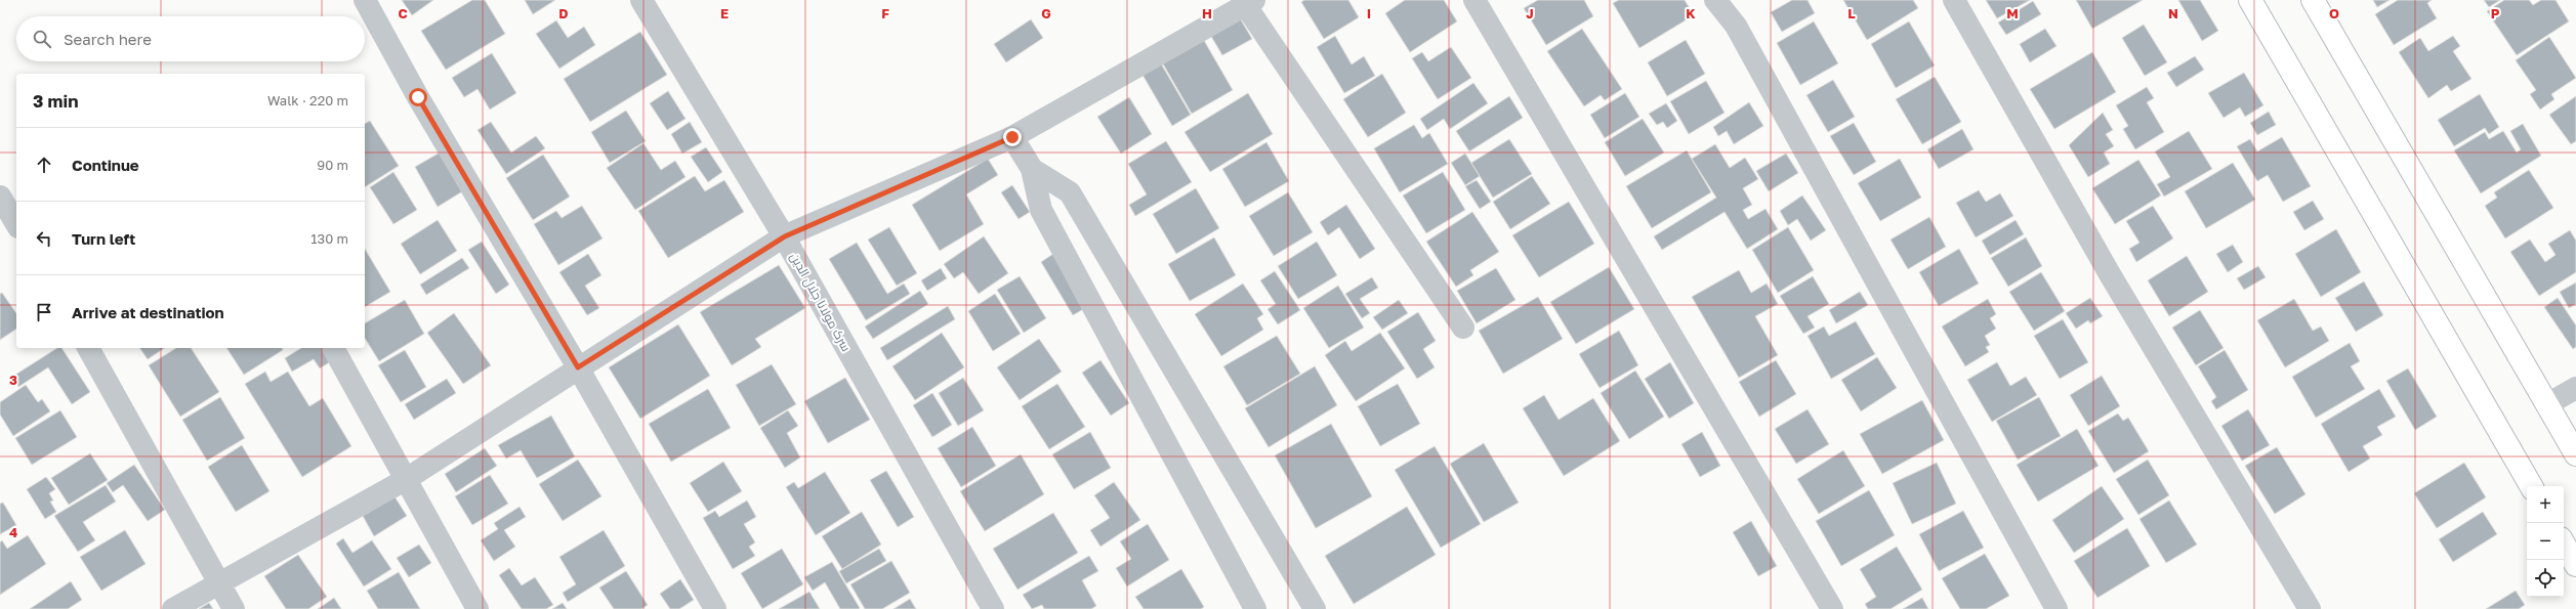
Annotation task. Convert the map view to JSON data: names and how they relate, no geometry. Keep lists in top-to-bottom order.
{
  "streets": {
    "street": ["سرک مولانا جلال الدین"]
  },
  "page": {
    "search": "Search here",
    "heading": ["3 min", "Walk · 220 m"],
    "list": [
      ["Continue", "90 m"],
      ["Turn left", "130 m"],
      "Arrive at destination"
    ],
    "map_buttons": ["+", "−"]
  },
  "grid": {
    "columns": [
      "C",
      "D",
      "E",
      "F",
      "G",
      "H",
      "I",
      "J",
      "K",
      "L",
      "M",
      "N",
      "O",
      "P"
    ],
    "rows": ["3", "4"]
  }
}
